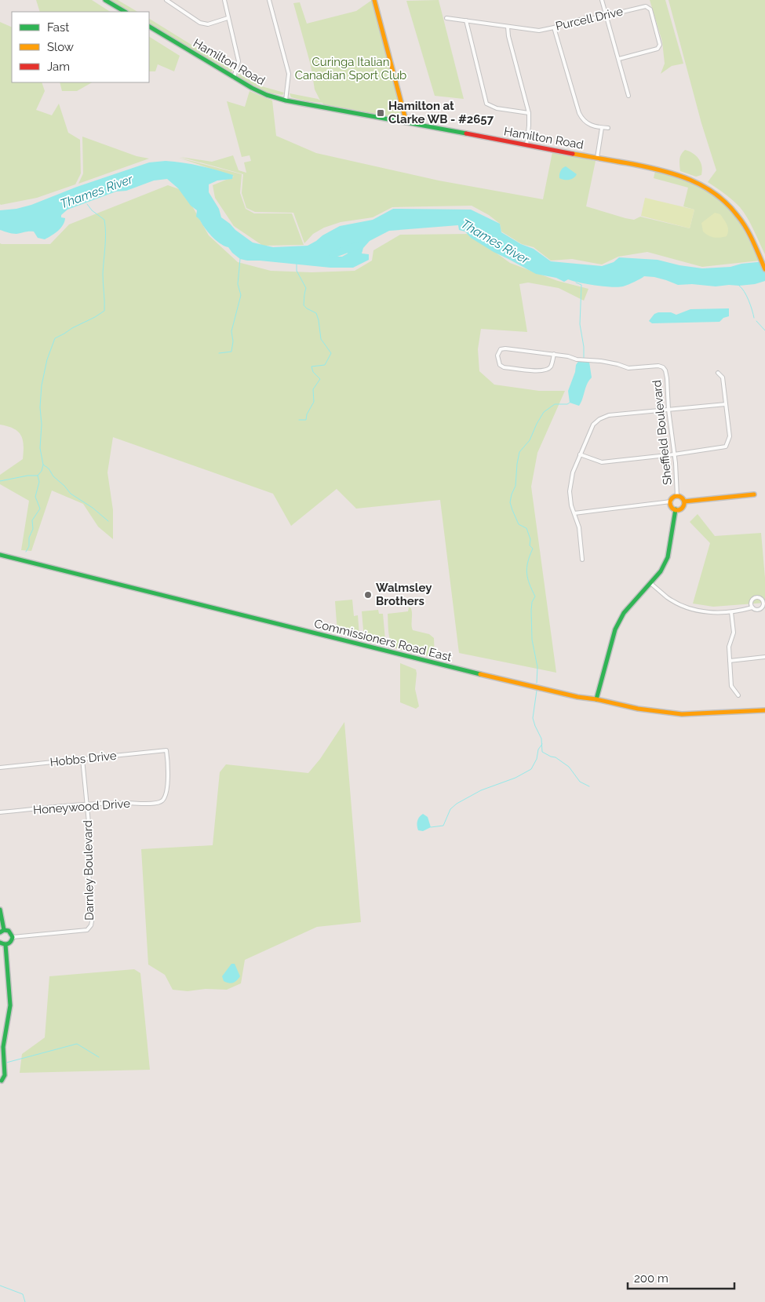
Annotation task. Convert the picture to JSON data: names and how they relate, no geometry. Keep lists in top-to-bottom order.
{
  "streets": {
    "main road": ["Hamilton Road", "Commissioners Road East"],
    "street": [
      "Purcell Drive",
      "Sheffield Boulevard",
      "Hobbs Drive",
      "Honeywood Drive",
      "Darnley Boulevard"
    ]
  },
  "crossings": [
    ["Hobbs Drive", "Honeywood Drive"],
    ["Hobbs Drive", "Darnley Boulevard"],
    ["Honeywood Drive", "Darnley Boulevard"]
  ],
  "water": ["Thames River"],
  "parks": ["Curinga Italian Canadian Sport Club"],
  "places": {
    "transit": ["Hamilton at Clarke WB - #2657"],
    "other": ["Walmsley Brothers"]
  },
  "legend": ["Fast", "Slow", "Jam"],
  "scale_bar": "200 m"
}
